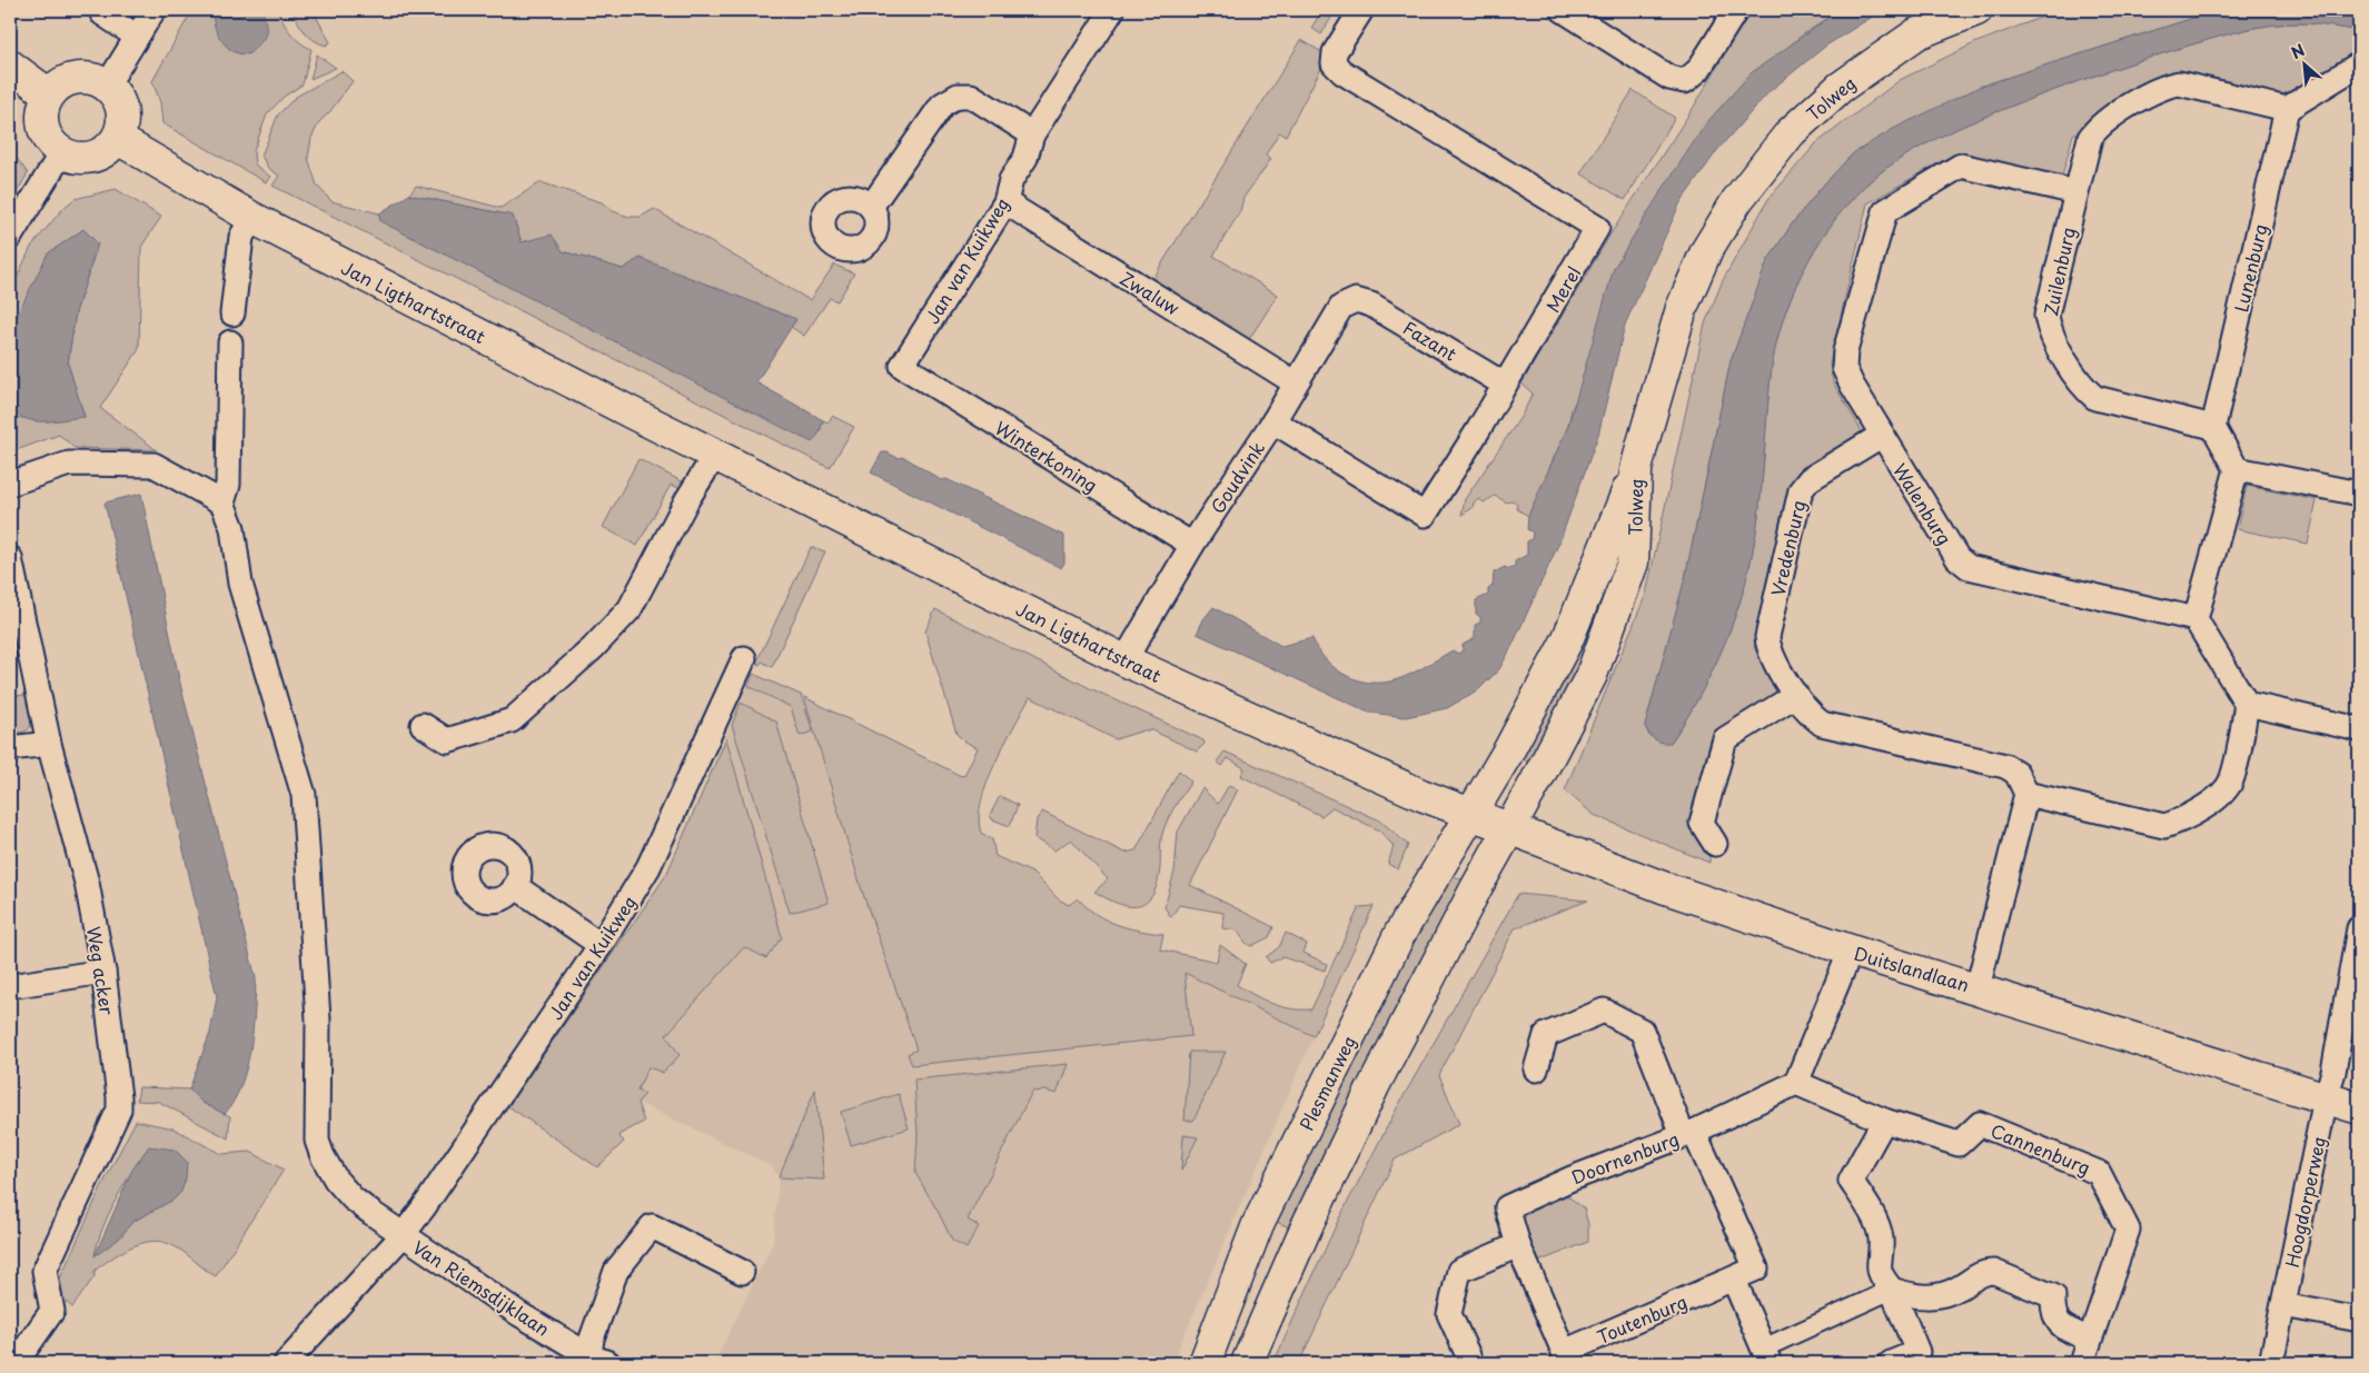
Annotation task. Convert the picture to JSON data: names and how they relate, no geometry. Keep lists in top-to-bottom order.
{
  "streets": {
    "main road": [
      "Tolweg",
      "Jan Ligthartstraat",
      "Duitslandlaan",
      "Plesmanweg"
    ],
    "street": [
      "Jan van Kuikweg",
      "Lunenburg",
      "Zuilenburg",
      "Merel",
      "Zwaluw",
      "Fazant",
      "Winterkoning",
      "Goudvink",
      "Walenburg",
      "Vredenburg",
      "Weg acker",
      "Cannenburg",
      "Doornenburg",
      "Hoogdorperweg",
      "Van Riemsdijklaan",
      "Toutenburg"
    ]
  },
  "crossings": [
    ["Tolweg", "Jan Ligthartstraat"],
    ["Tolweg", "Duitslandlaan"],
    ["Tolweg", "Plesmanweg"],
    ["Jan van Kuikweg", "Zwaluw"],
    ["Jan van Kuikweg", "Winterkoning"],
    ["Jan van Kuikweg", "Van Riemsdijklaan"],
    ["Lunenburg", "Zuilenburg"],
    ["Zuilenburg", "Walenburg"],
    ["Merel", "Fazant"],
    ["Merel", "Goudvink"],
    ["Zwaluw", "Goudvink"],
    ["Jan Ligthartstraat", "Goudvink"],
    ["Jan Ligthartstraat", "Duitslandlaan"],
    ["Jan Ligthartstraat", "Plesmanweg"],
    ["Fazant", "Goudvink"],
    ["Winterkoning", "Goudvink"],
    ["Walenburg", "Vredenburg"],
    ["Duitslandlaan", "Plesmanweg"],
    ["Duitslandlaan", "Hoogdorperweg"],
    ["Cannenburg", "Doornenburg"],
    ["Doornenburg", "Toutenburg"]
  ],
  "north": "top left"
}
